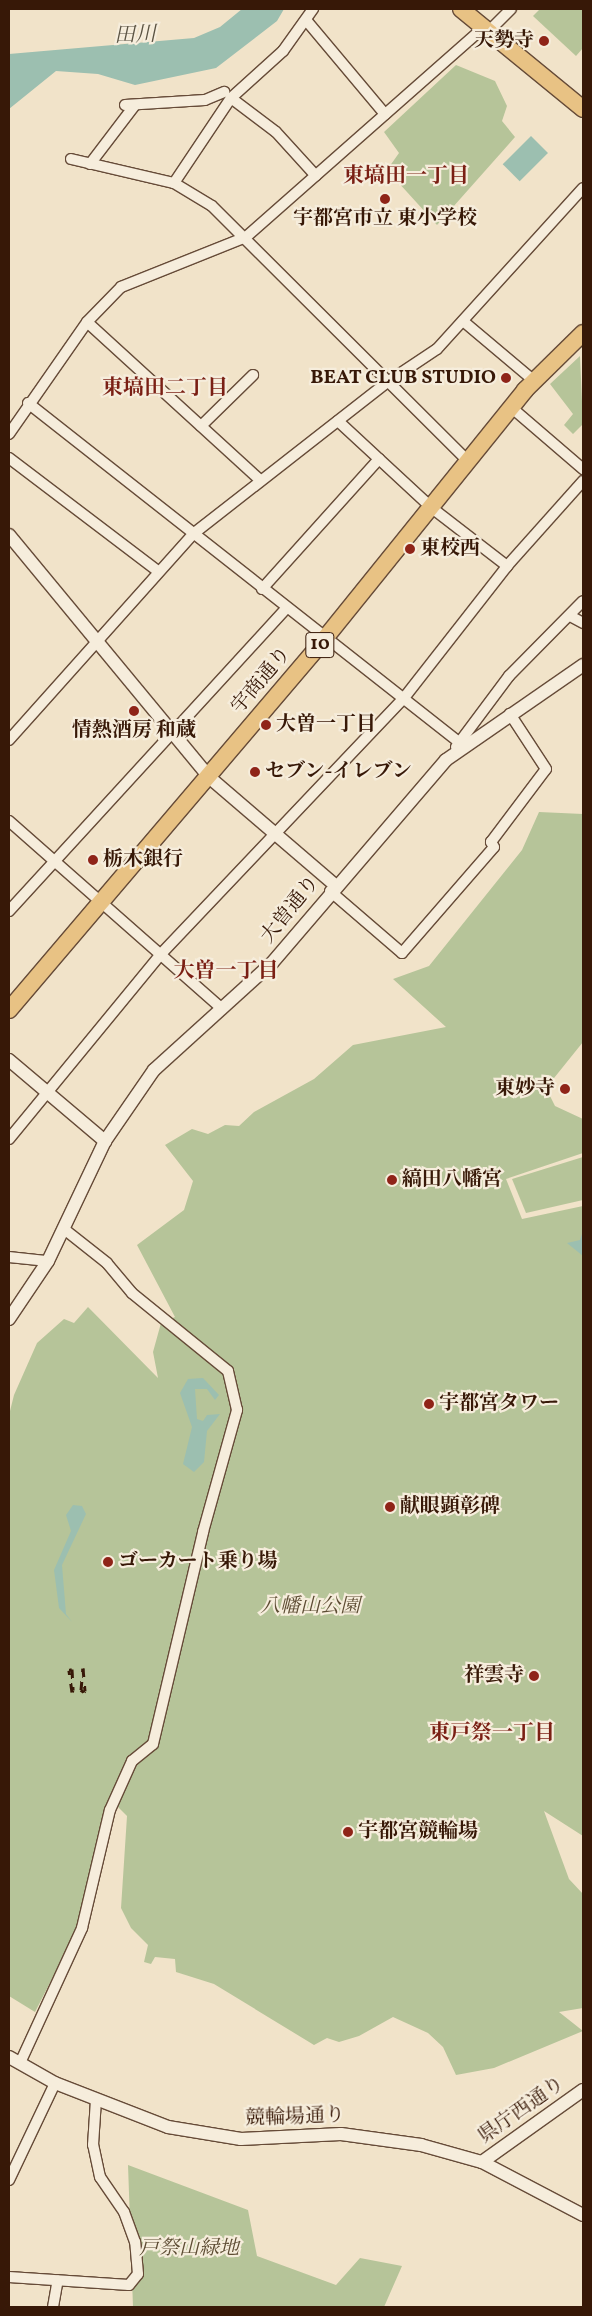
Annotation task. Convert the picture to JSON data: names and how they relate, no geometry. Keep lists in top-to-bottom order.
{
  "streets": {
    "main road": ["10", "宇商通り"],
    "street": ["大曽通り", "県庁西通り", "競輪場通り"]
  },
  "crossings": [
    ["県庁西通り", "競輪場通り"]
  ],
  "districts": [
    "東塙田一丁目",
    "東塙田二丁目",
    "大曽一丁目",
    "東戸祭一丁目"
  ],
  "water": ["田川"],
  "parks": ["八幡山公園", "戸祭山緑地"],
  "places": [
    "天勢寺",
    "宇都宮市立 東小学校",
    "BEAT CLUB STUDIO",
    "東校西",
    "情熱酒房 和蔵",
    "大曽一丁目",
    "セブン-イレブン",
    "栃木銀行",
    "東妙寺",
    "縞田八幡宮",
    "宇都宮タワー",
    "献眼顕彰碑",
    "ゴーカート乗り場",
    "祥雲寺",
    "宇都宮競輪場"
  ]
}
